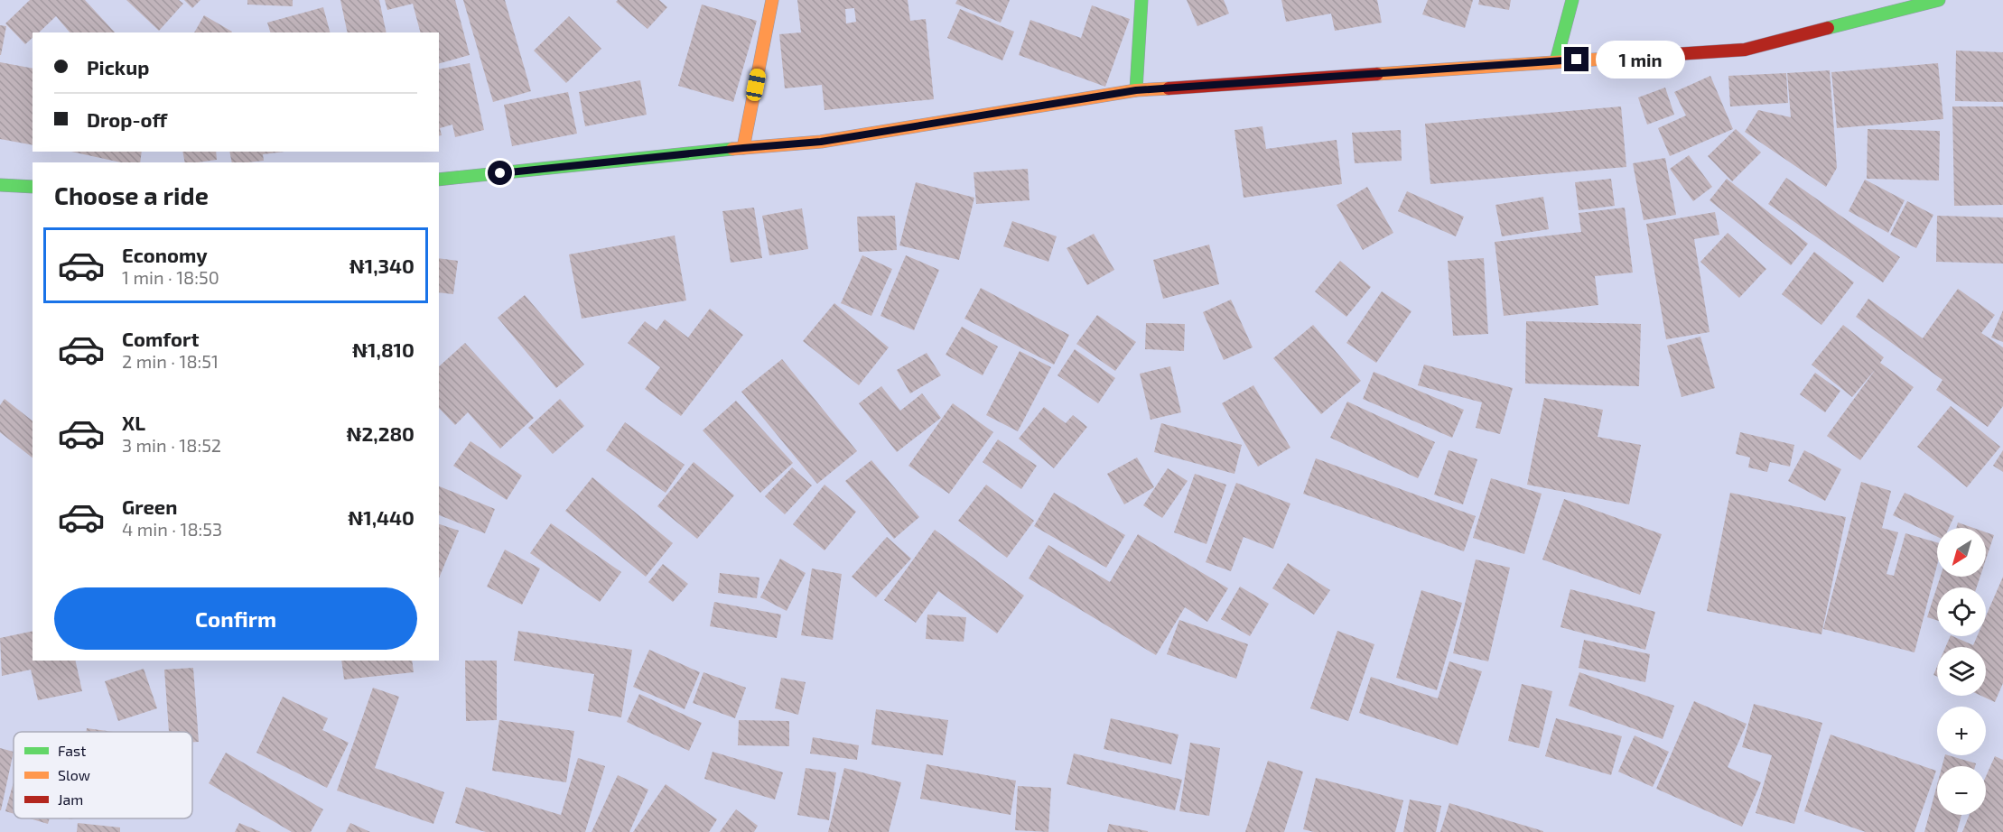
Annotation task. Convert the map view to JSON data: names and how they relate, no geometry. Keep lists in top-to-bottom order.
{
  "legend": ["Fast", "Slow", "Jam"],
  "north": "bottom left",
  "page": {
    "banner": ["Pickup", "Drop-off"],
    "bubble": "1 min",
    "heading": "Choose a ride",
    "list": [
      {
        "name": "Economy",
        "note": "1 min · 18:50",
        "value": "₦1,340"
      },
      {
        "name": "Comfort",
        "note": "2 min · 18:51",
        "value": "₦1,810"
      },
      {
        "name": "XL",
        "note": "3 min · 18:52",
        "value": "₦2,280"
      },
      {
        "name": "Green",
        "note": "4 min · 18:53",
        "value": "₦1,440"
      }
    ],
    "map_buttons": ["+", "−"],
    "buttons": "Confirm"
  }
}
